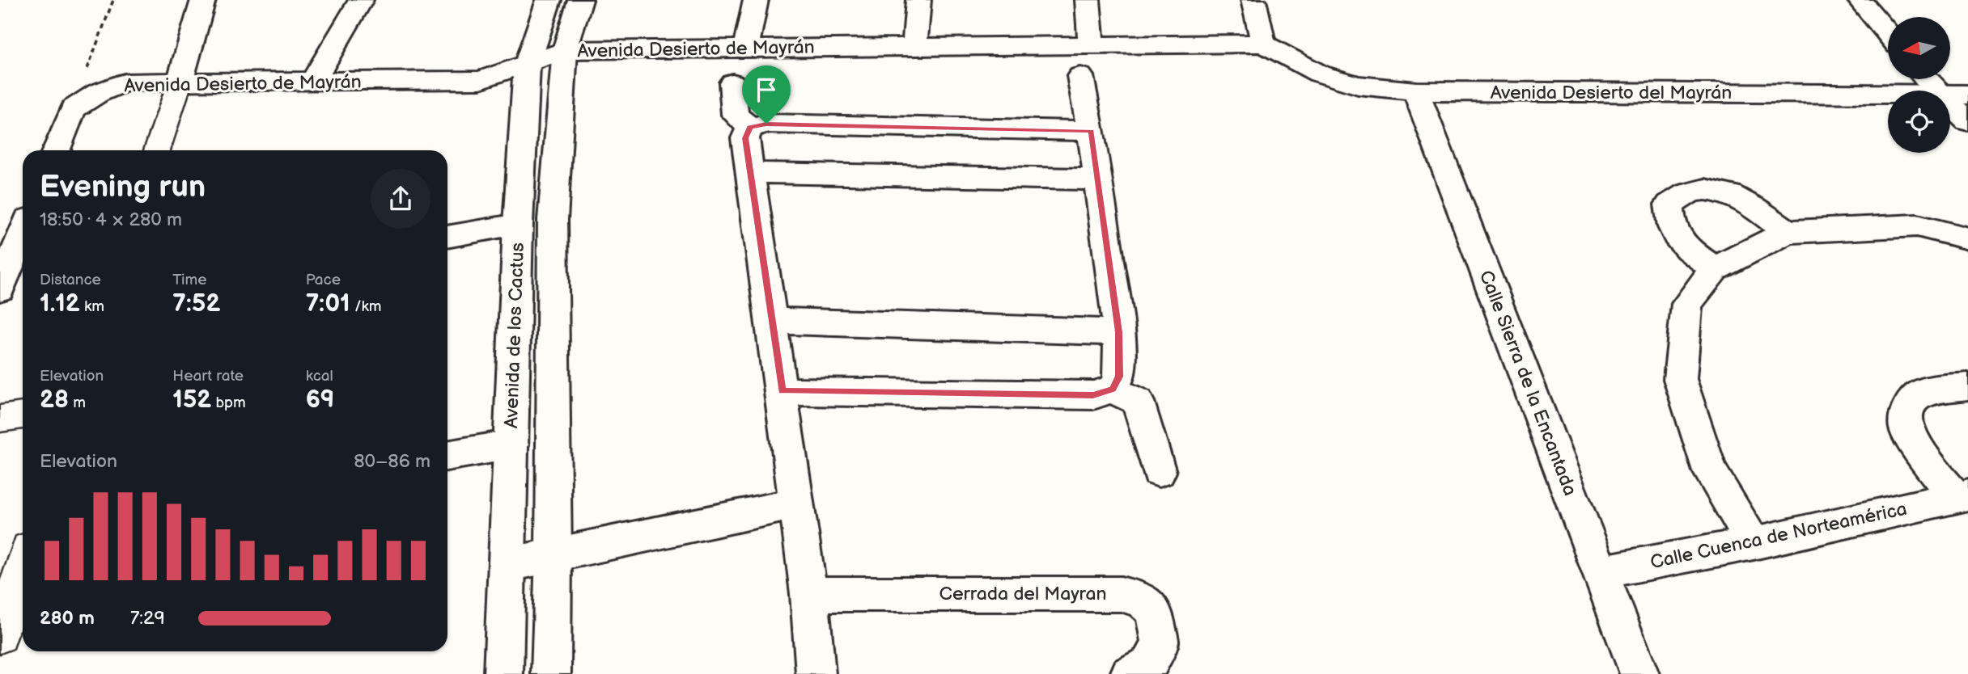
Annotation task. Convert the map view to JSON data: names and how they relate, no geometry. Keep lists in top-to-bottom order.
{
  "streets": {
    "street": [
      "Avenida Desierto de Mayrán",
      "Avenida Desierto del Mayrán",
      "Avenida de los Cactus",
      "Calle Sierra de la Encantada",
      "Calle Cuenca de Norteamérica",
      "Cerrada del Mayran"
    ]
  },
  "crossings": [
    ["Avenida Desierto de Mayrán", "Avenida Desierto del Mayrán"],
    ["Avenida Desierto de Mayrán", "Avenida de los Cactus"],
    ["Avenida Desierto del Mayrán", "Calle Sierra de la Encantada"],
    ["Calle Sierra de la Encantada", "Calle Cuenca de Norteamérica"]
  ],
  "north": "left",
  "page": {
    "heading": ["Evening run", "18:50 · 4 × 280 m"],
    "stats": [
      ["Distance", "1.12 km"],
      ["Time", "7:52"],
      ["Pace", "7:01 /km"],
      ["Elevation", "28 m"],
      ["Heart rate", "152 bpm"],
      ["kcal", "69"]
    ],
    "chart": ["Elevation", "80–86 m"],
    "list": [
      {
        "name": "280 m",
        "note": "7:29"
      }
    ]
  }
}
